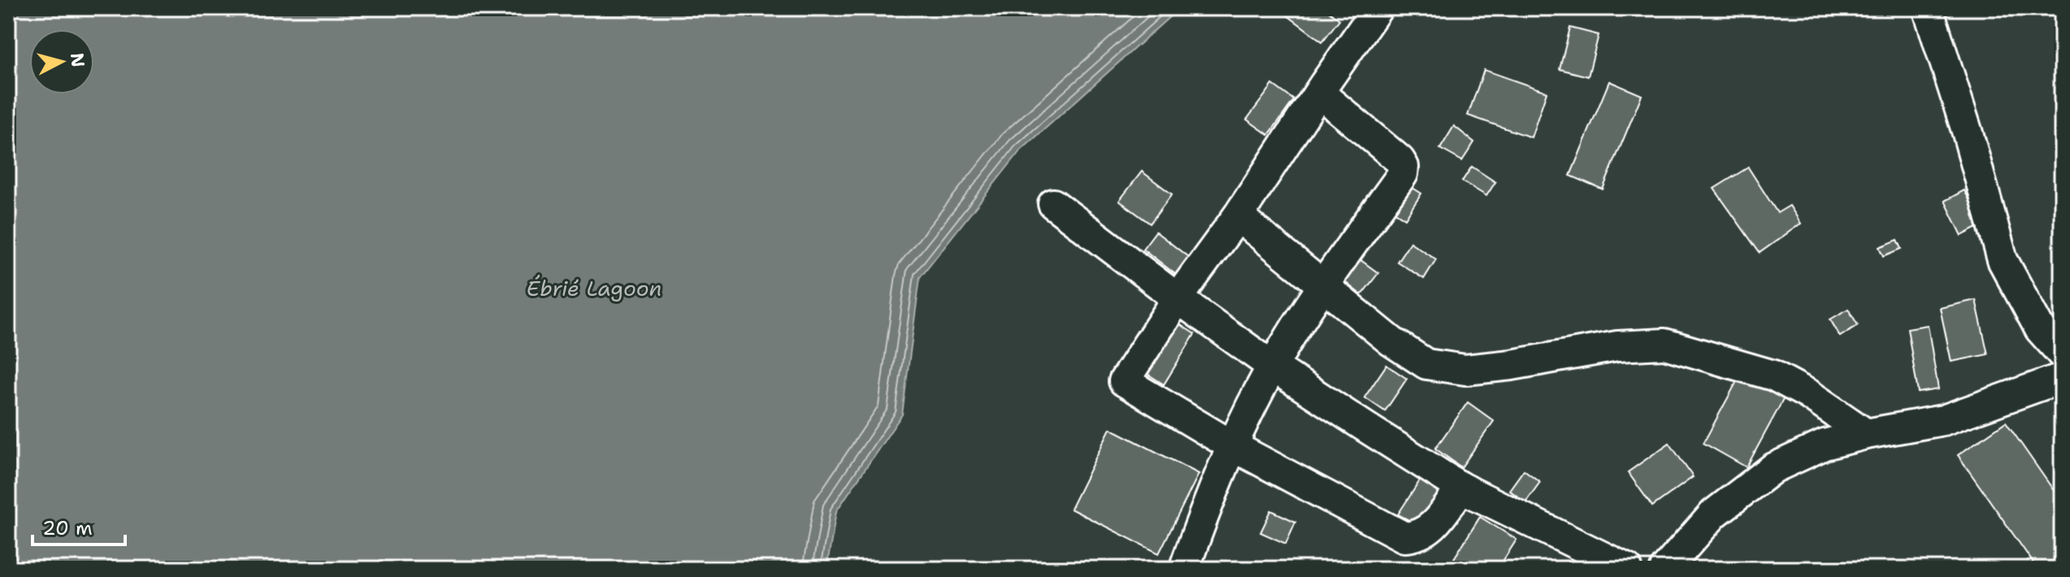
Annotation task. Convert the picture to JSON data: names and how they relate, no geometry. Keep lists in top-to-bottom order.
{
  "water": ["Ébrié Lagoon"],
  "scale_bar": "20 m",
  "north": "right"
}
